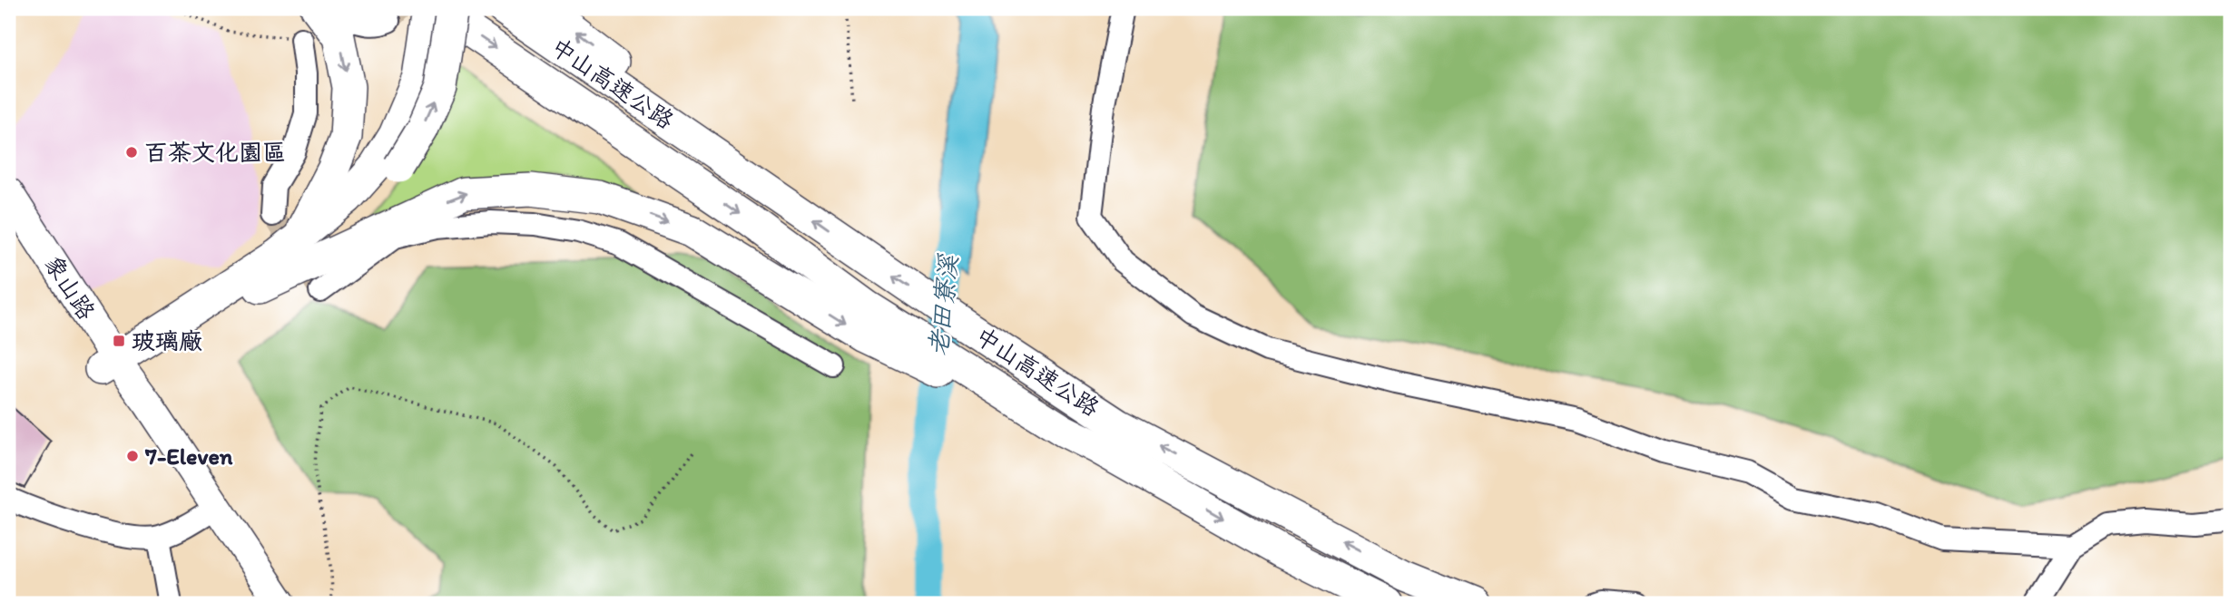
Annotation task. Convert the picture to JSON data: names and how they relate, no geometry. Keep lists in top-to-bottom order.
{
  "streets": {
    "highway": ["中山高速公路"],
    "main road": ["象山路"]
  },
  "water": ["老田寮溪"],
  "places": {
    "other": ["百茶文化園區", "7-Eleven"],
    "transit": ["玻璃廠"]
  }
}
